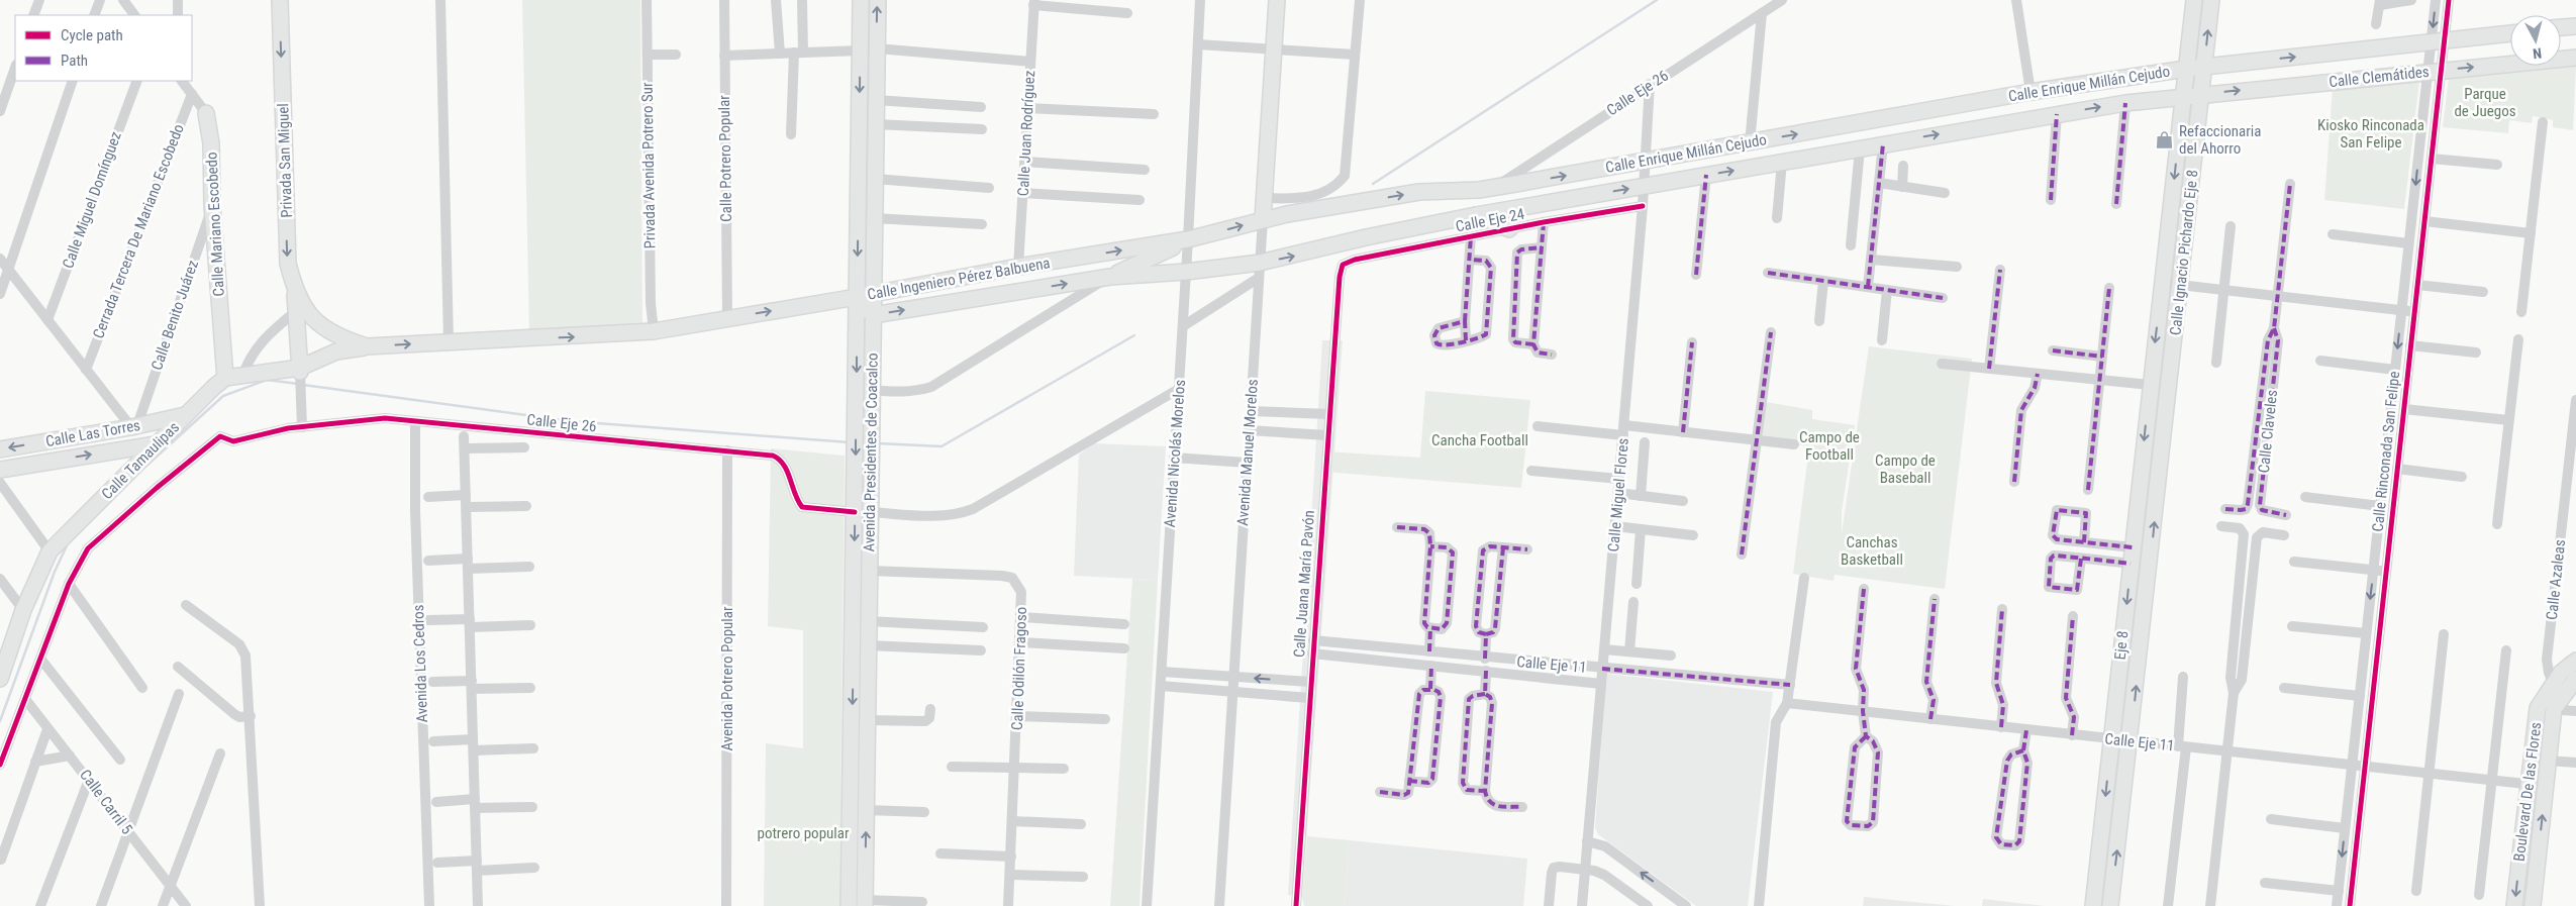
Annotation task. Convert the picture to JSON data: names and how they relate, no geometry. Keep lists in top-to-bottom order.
{
  "streets": {
    "main road": [
      "Calle Clemátides",
      "Calle Enrique Millán Cejudo",
      "Privada San Miguel",
      "Calle Mariano Escobedo",
      "Calle Ignacio Pichardo Eje 8",
      "Calle Ingeniero Pérez Balbuena",
      "Calle Las Torres",
      "Avenida Presidentes de Coacalco",
      "Avenida Manuel Morelos",
      "Calle Tamaulipas",
      "Eje 8",
      "Boulevard De las Flores"
    ],
    "street": [
      "Calle Eje 26",
      "Calle Juan Rodríguez",
      "Calle Potrero Popular",
      "Privada Avenida Potrero Sur",
      "Calle Miguel Domínguez",
      "Calle Eje 24",
      "Cerrada Tercera De Mariano Escobedo",
      "Calle Benito Juárez",
      "Calle Claveles",
      "Calle Rinconada San Felipe",
      "Avenida Nicolás Morelos",
      "Calle Miguel Flores",
      "Calle Azaleas",
      "Calle Juana María Pavón",
      "Avenida Los Cedros",
      "Calle Eje 11",
      "Calle Odilón Fragoso",
      "Avenida Potrero Popular",
      "Calle Carril 5"
    ]
  },
  "crossings": [
    ["Calle Clemátides", "Calle Enrique Millán Cejudo"],
    ["Calle Clemátides", "Calle Ignacio Pichardo Eje 8"],
    ["Calle Clemátides", "Calle Rinconada San Felipe"],
    ["Calle Enrique Millán Cejudo", "Calle Eje 26"],
    ["Calle Enrique Millán Cejudo", "Calle Ignacio Pichardo Eje 8"],
    ["Calle Enrique Millán Cejudo", "Calle Ingeniero Pérez Balbuena"],
    ["Calle Enrique Millán Cejudo", "Avenida Manuel Morelos"],
    ["Calle Enrique Millán Cejudo", "Avenida Nicolás Morelos"],
    ["Calle Enrique Millán Cejudo", "Calle Miguel Flores"],
    ["Calle Eje 26", "Avenida Presidentes de Coacalco"],
    ["Calle Eje 26", "Calle Miguel Flores"],
    ["Calle Eje 26", "Avenida Los Cedros"],
    ["Calle Eje 26", "Avenida Potrero Popular"],
    ["Calle Eje 26", "Calle Carril 5"],
    ["Calle Juan Rodríguez", "Calle Ingeniero Pérez Balbuena"],
    ["Calle Eje 24", "Calle Miguel Flores"],
    ["Calle Eje 24", "Calle Juana María Pavón"],
    ["Calle Mariano Escobedo", "Cerrada Tercera De Mariano Escobedo"],
    ["Calle Mariano Escobedo", "Calle Benito Juárez"],
    ["Calle Mariano Escobedo", "Calle Tamaulipas"],
    ["Calle Ignacio Pichardo Eje 8", "Eje 8"],
    ["Calle Ingeniero Pérez Balbuena", "Avenida Presidentes de Coacalco"],
    ["Calle Ingeniero Pérez Balbuena", "Avenida Nicolás Morelos"],
    ["Calle Benito Juárez", "Calle Las Torres"],
    ["Calle Las Torres", "Calle Tamaulipas"],
    ["Calle Rinconada San Felipe", "Calle Eje 11"],
    ["Avenida Presidentes de Coacalco", "Calle Odilón Fragoso"],
    ["Calle Miguel Flores", "Calle Eje 11"],
    ["Calle Azaleas", "Boulevard De las Flores"],
    ["Calle Juana María Pavón", "Calle Eje 11"],
    ["Eje 8", "Calle Eje 11"],
    ["Calle Eje 11", "Boulevard De las Flores"]
  ],
  "one_way": ["Calle Clemátides", "Calle Enrique Millán Cejudo", "Privada San Miguel"],
  "parks": [
    "Parque de Juegos",
    "Kiosko Rinconada San Felipe",
    "Campo de Football",
    "Cancha Football",
    "Campo de Baseball",
    "Canchas Basketball",
    "potrero popular"
  ],
  "places": {
    "shop": ["Refaccionaria del Ahorro"]
  },
  "legend": ["Cycle path", "Path"],
  "north": "bottom"
}
